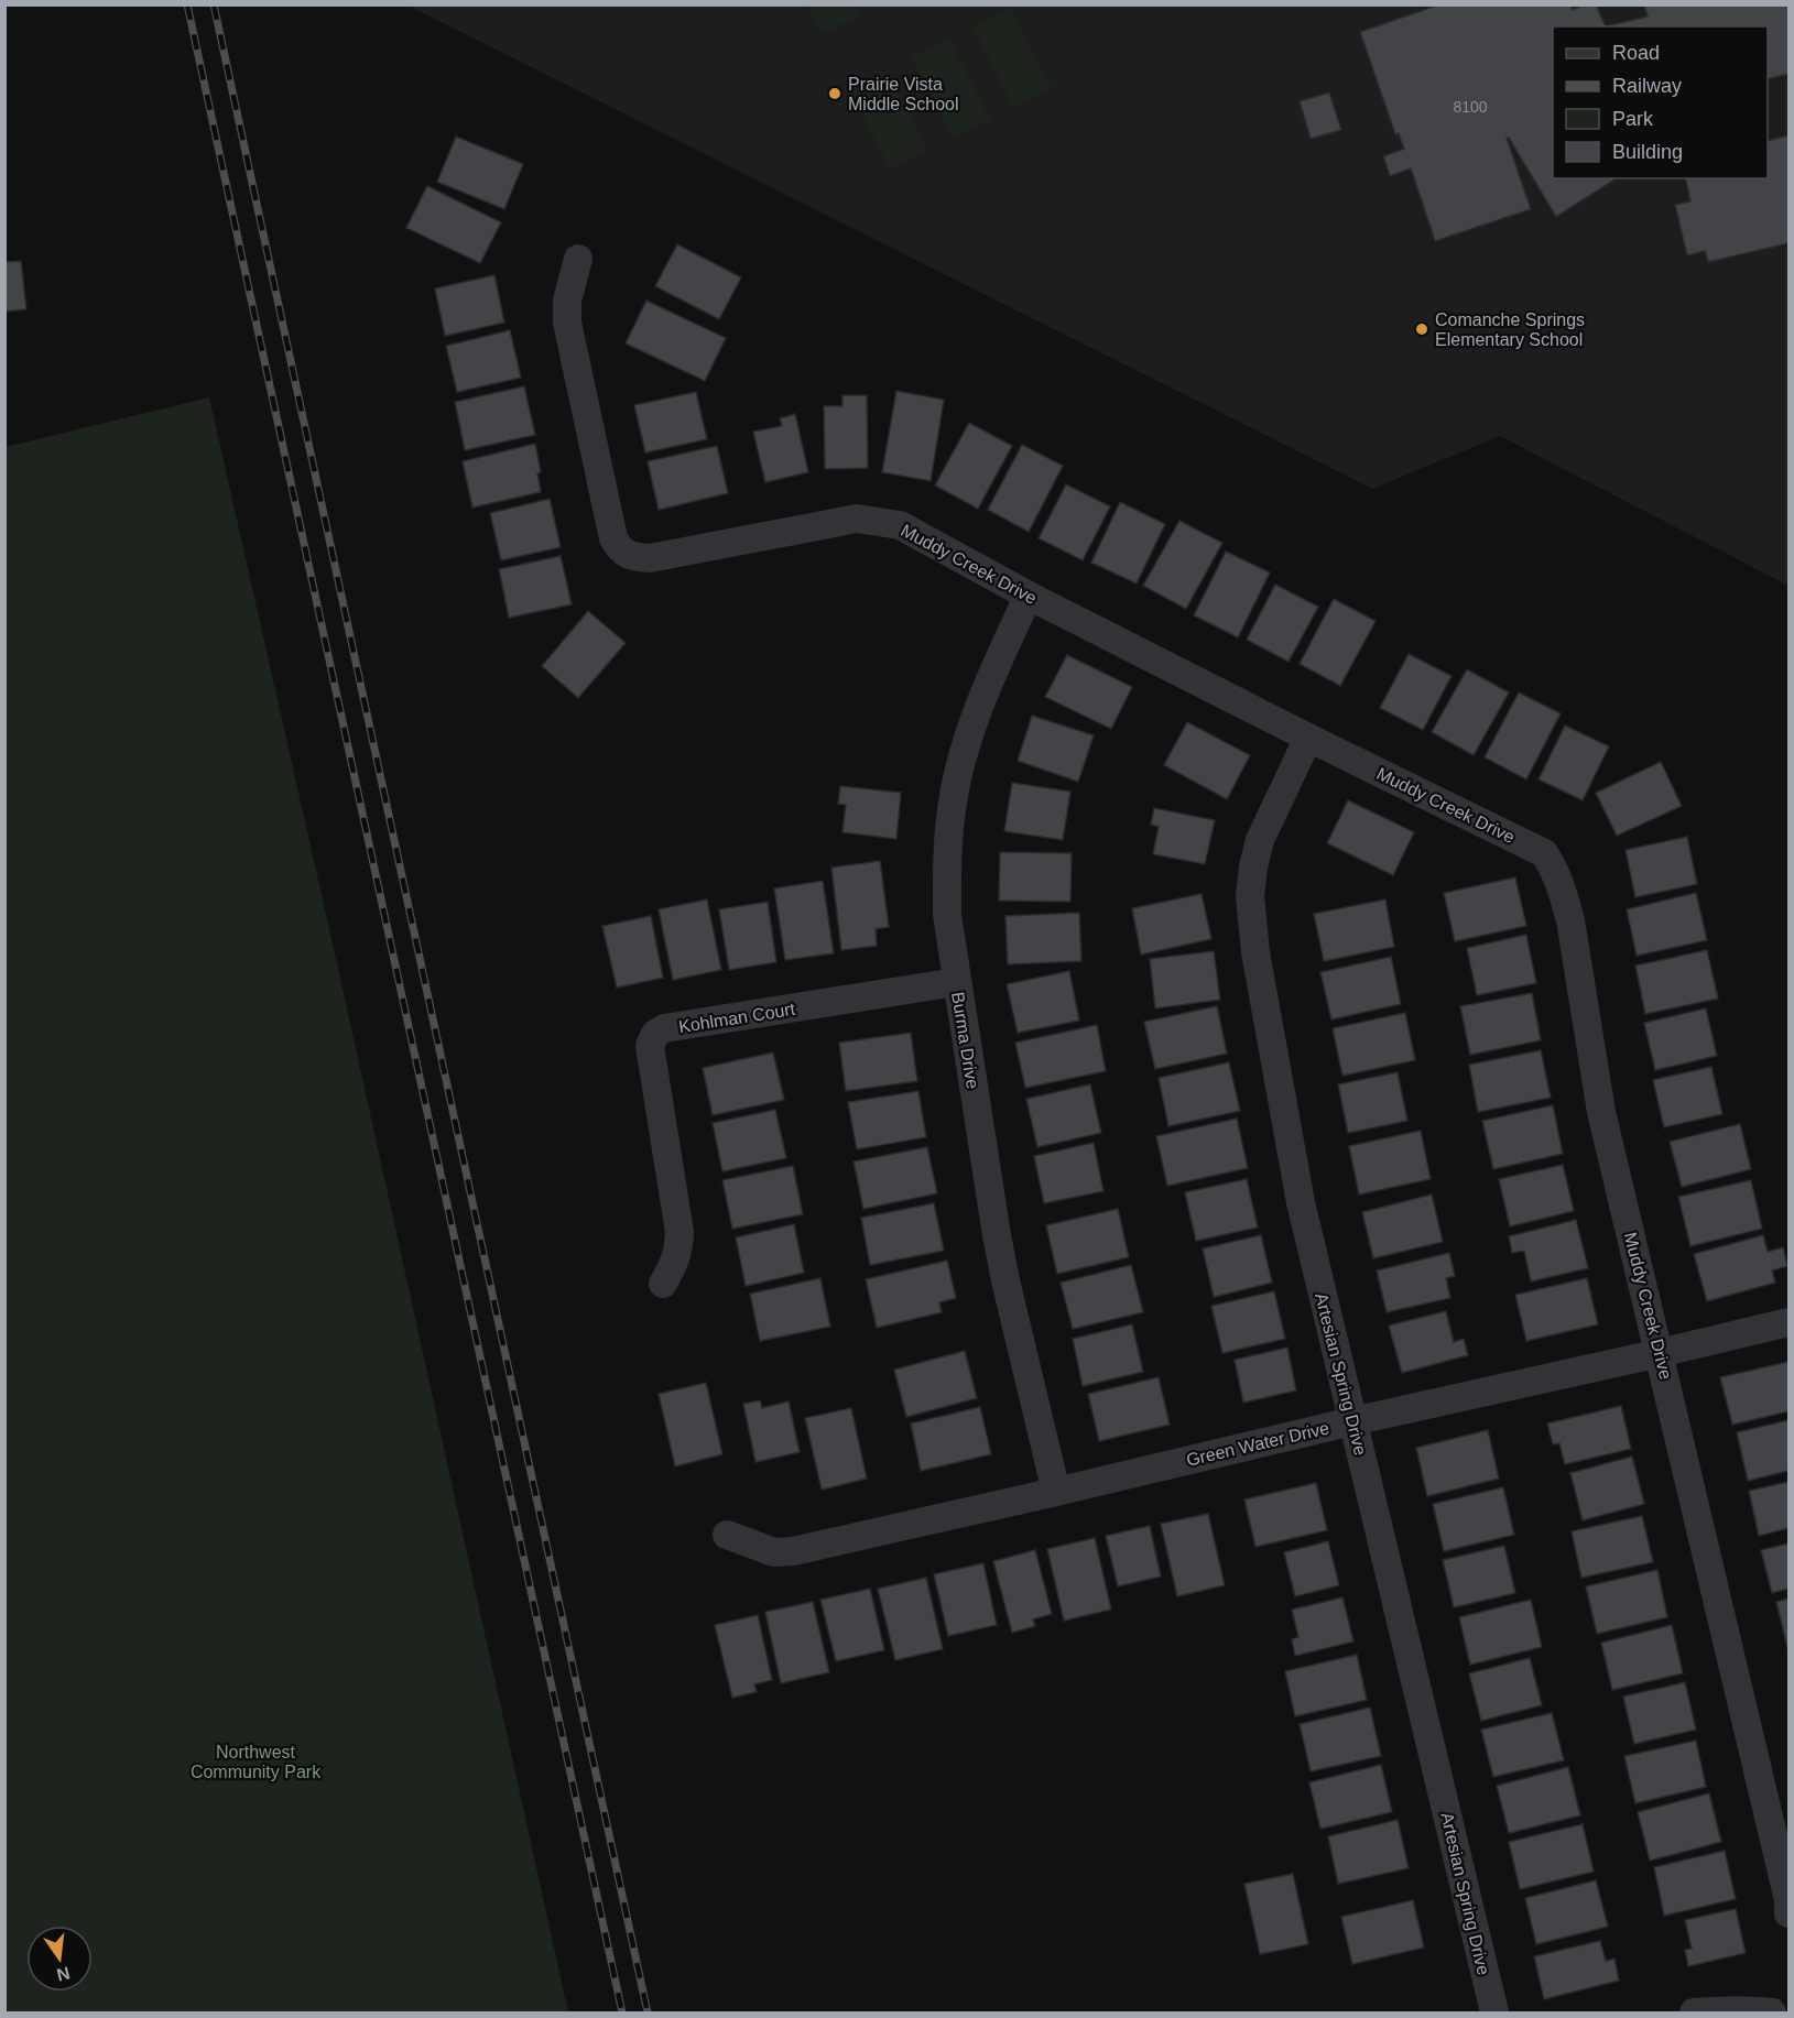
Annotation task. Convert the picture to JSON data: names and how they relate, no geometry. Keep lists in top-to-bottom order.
{
  "streets": {
    "street": [
      "Muddy Creek Drive",
      "Kohlman Court",
      "Burma Drive",
      "Artesian Spring Drive",
      "Green Water Drive"
    ]
  },
  "crossings": [
    ["Muddy Creek Drive", "Burma Drive"],
    ["Muddy Creek Drive", "Artesian Spring Drive"],
    ["Muddy Creek Drive", "Green Water Drive"],
    ["Kohlman Court", "Burma Drive"],
    ["Burma Drive", "Green Water Drive"],
    ["Artesian Spring Drive", "Green Water Drive"]
  ],
  "parks": ["Northwest Community Park"],
  "places": ["Prairie Vista Middle School", "Comanche Springs Elementary School"],
  "house_numbers": ["8100"],
  "legend": [
    "Road",
    "Railway",
    "Park",
    "Building"
  ],
  "north": "bottom"
}
